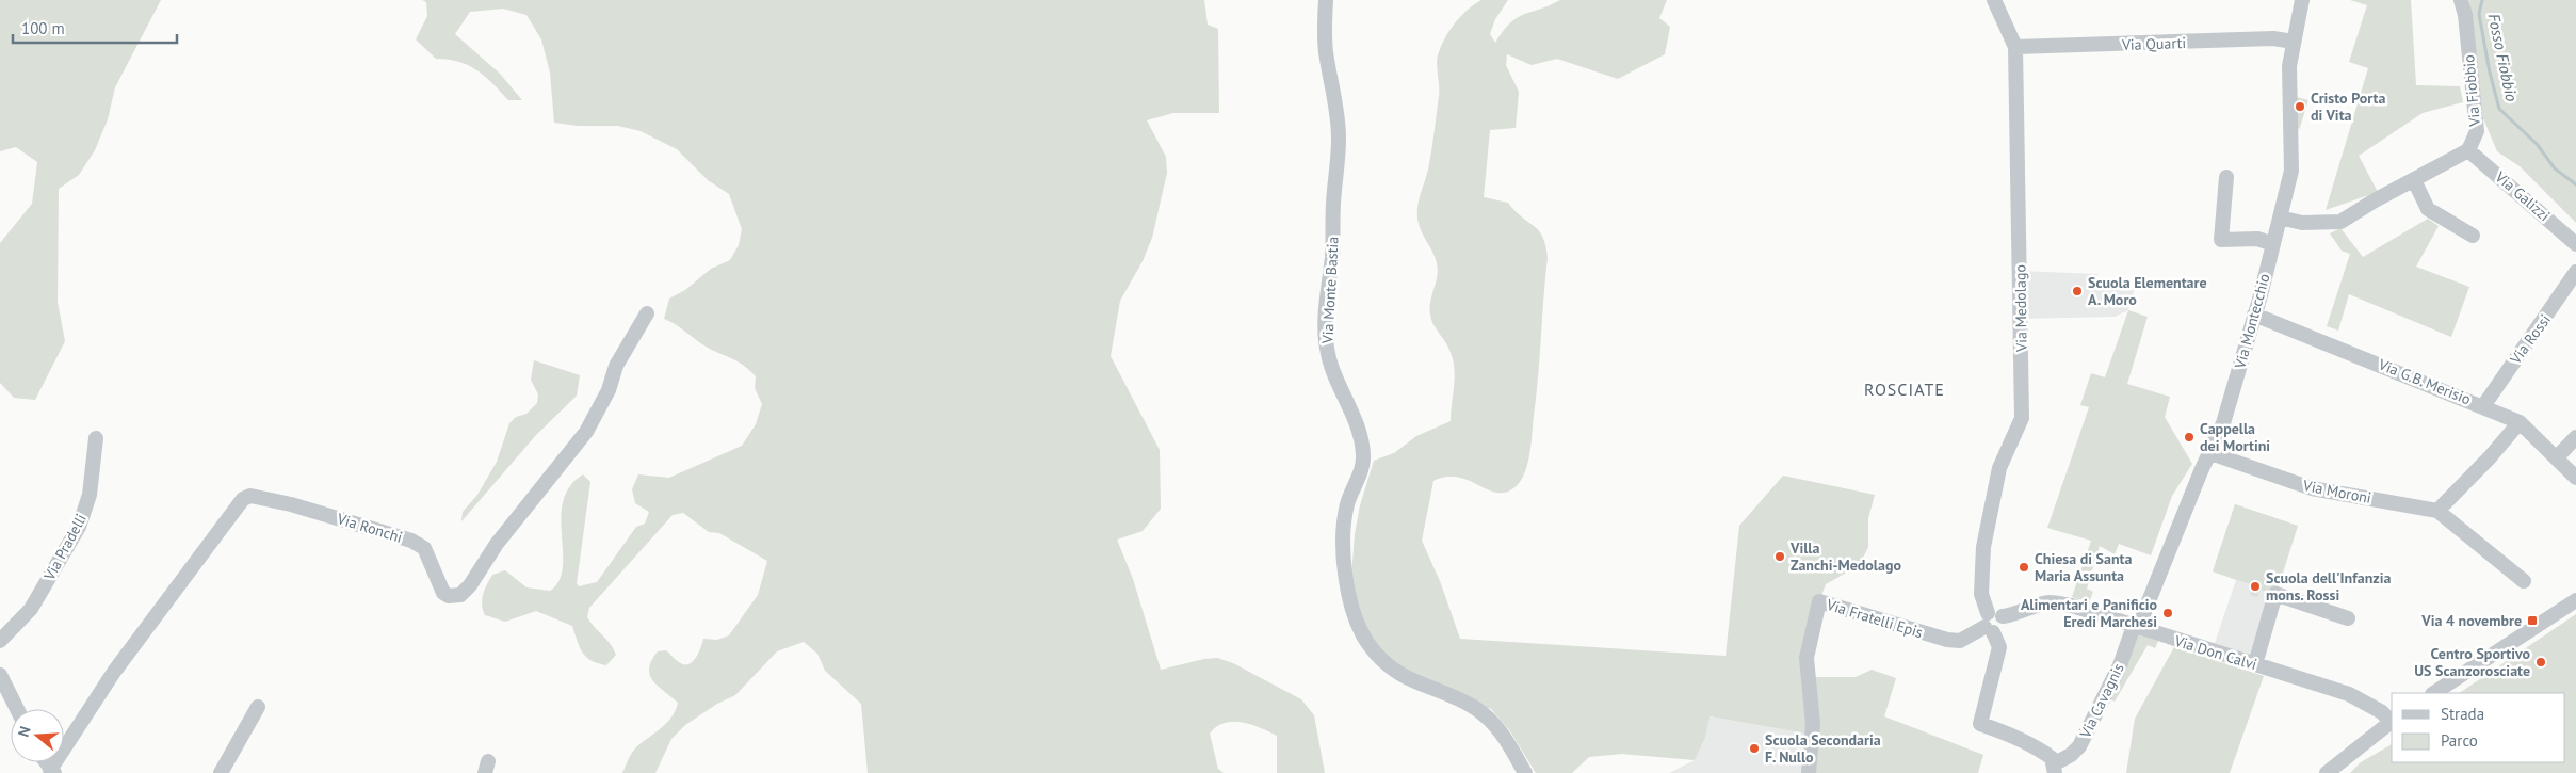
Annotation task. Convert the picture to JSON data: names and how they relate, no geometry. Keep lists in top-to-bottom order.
{
  "streets": {
    "street": [
      "Via Quarti",
      "Via Fiobbio",
      "Via Galizzi",
      "Via Monte Bastia",
      "Via Medolago",
      "Via Montecchio",
      "Via Rossi",
      "Via G.B. Merisio",
      "Via Moroni",
      "Via Ronchi",
      "Via Pradelli",
      "Via Fratelli Epis",
      "Via Don Calvi",
      "Via Cavagnis"
    ]
  },
  "crossings": [
    ["Via Quarti", "Via Medolago"],
    ["Via Quarti", "Via Montecchio"],
    ["Via Fiobbio", "Via Galizzi"],
    ["Via Medolago", "Via Fratelli Epis"],
    ["Via Medolago", "Via Don Calvi"],
    ["Via Medolago", "Via Cavagnis"],
    ["Via Montecchio", "Via G.B. Merisio"],
    ["Via Montecchio", "Via Moroni"],
    ["Via Montecchio", "Via Don Calvi"],
    ["Via Montecchio", "Via Cavagnis"],
    ["Via Rossi", "Via G.B. Merisio"],
    ["Via Fratelli Epis", "Via Don Calvi"],
    ["Via Don Calvi", "Via Cavagnis"]
  ],
  "districts": ["ROSCIATE"],
  "water": ["Fosso Fiobbio"],
  "places": {
    "other": [
      "Cristo Porta di Vita",
      "Scuola Elementare A. Moro",
      "Cappella dei Mortini",
      "Villa Zanchi-Medolago",
      "Chiesa di Santa Maria Assunta",
      "Scuola dell'Infanzia mons. Rossi",
      "Alimentari e Panificio Eredi Marchesi",
      "Centro Sportivo US Scanzorosciate",
      "Scuola Secondaria F. Nullo"
    ],
    "transit": ["Via 4 novembre"]
  },
  "legend": ["Strada", "Parco"],
  "scale_bar": "100 m",
  "north": "left"
}
